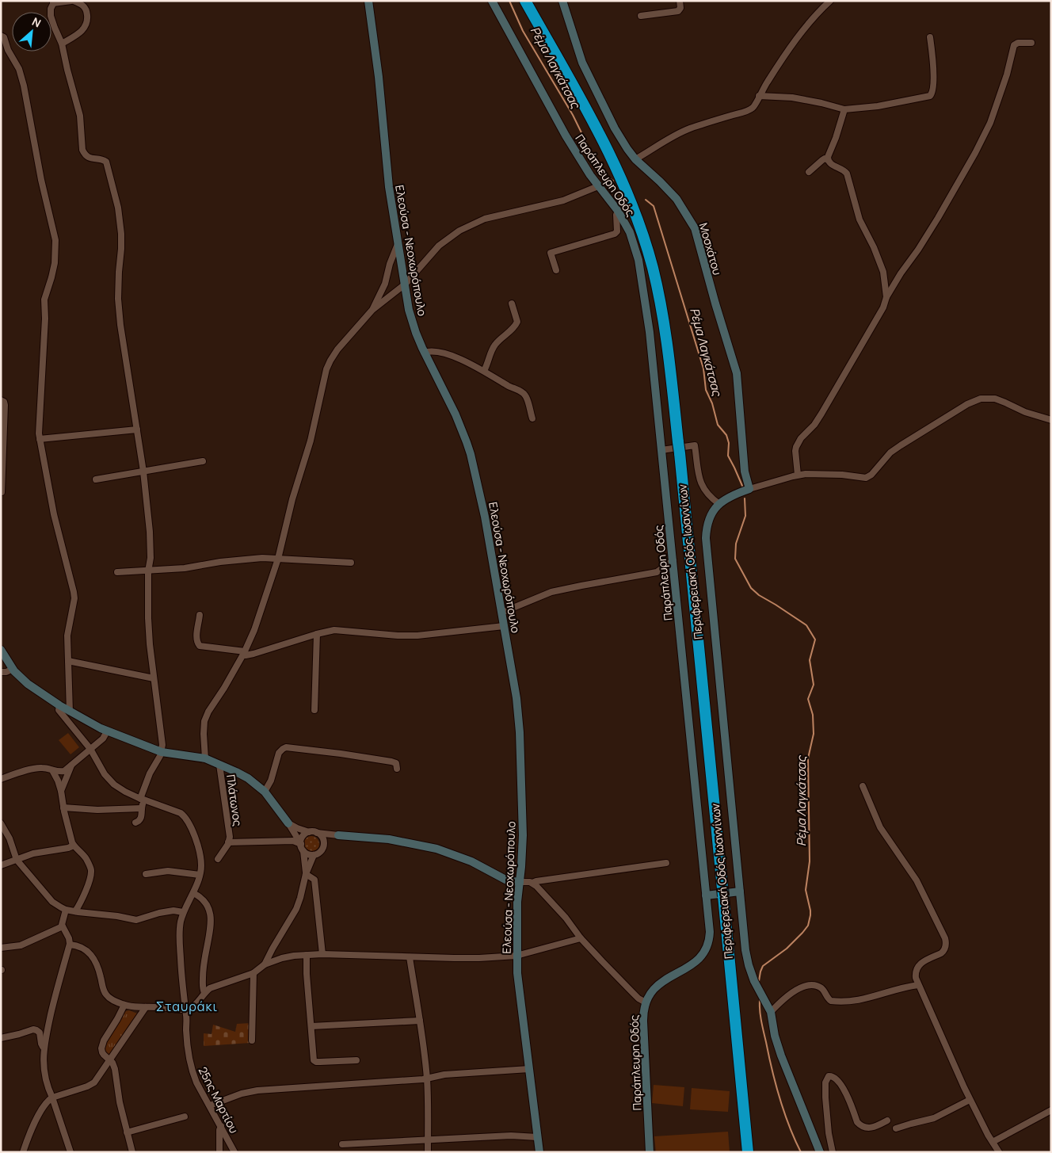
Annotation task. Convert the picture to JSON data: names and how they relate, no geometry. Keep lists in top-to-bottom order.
{
  "streets": {
    "highway": ["Περιφερειακή Οδός Ιωαννίνων"],
    "street": [
      "Παράπλευρη Οδός",
      "Μοσχάτου",
      "Ελεούσα - Νεοχωρόπουλο",
      "Πλάτωνος",
      "25ης Μαρτίου"
    ]
  },
  "districts": ["Σταυράκι"],
  "water": ["Ρέμα Λαγκάτσας"],
  "north": "top right"
}
